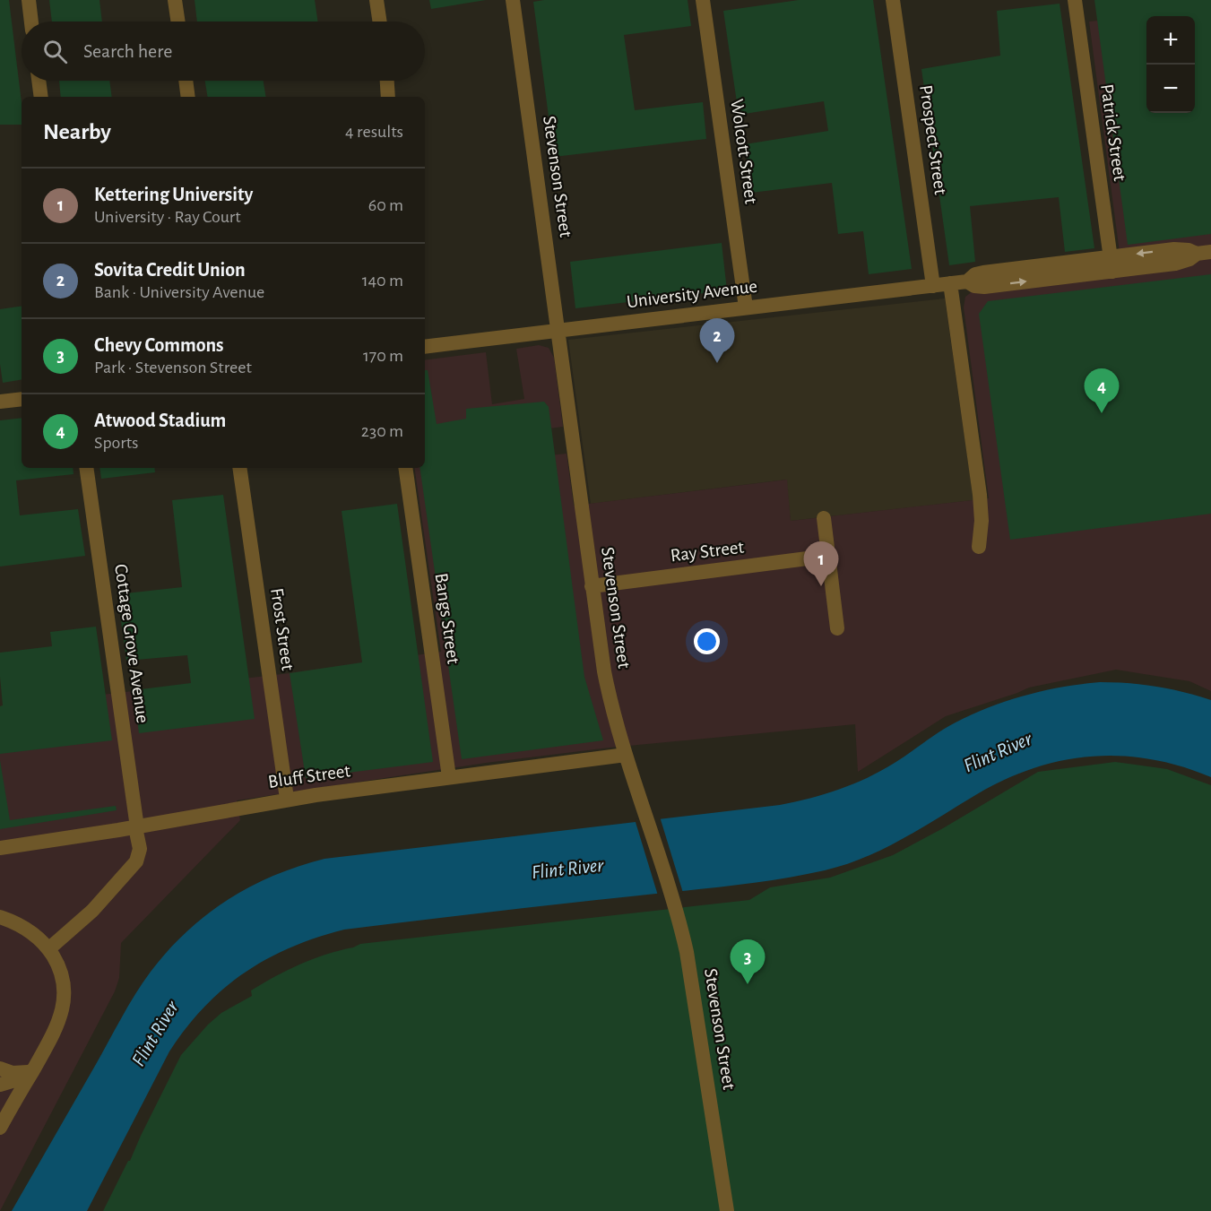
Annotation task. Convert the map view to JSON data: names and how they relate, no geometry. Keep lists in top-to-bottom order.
{
  "streets": {
    "street": [
      "Patrick Street",
      "Prospect Street",
      "Wolcott Street",
      "Stevenson Street",
      "University Avenue",
      "Ray Street",
      "Bangs Street",
      "Frost Street",
      "Cottage Grove Avenue",
      "Bluff Street"
    ]
  },
  "crossings": [
    ["Patrick Street", "University Avenue"],
    ["Prospect Street", "University Avenue"],
    ["Wolcott Street", "University Avenue"],
    ["Stevenson Street", "University Avenue"],
    ["Stevenson Street", "Ray Street"],
    ["Stevenson Street", "Bluff Street"],
    ["Bangs Street", "Bluff Street"],
    ["Frost Street", "Bluff Street"],
    ["Cottage Grove Avenue", "Bluff Street"]
  ],
  "water": ["Flint River"],
  "page": {
    "map_buttons": ["+", "−"],
    "search": "Search here",
    "heading": ["Nearby", "4 results"],
    "list": [
      {
        "mark": "1",
        "name": "Kettering University",
        "note": "University · Ray Court",
        "value": "60 m"
      },
      {
        "mark": "2",
        "name": "Sovita Credit Union",
        "note": "Bank · University Avenue",
        "value": "140 m"
      },
      {
        "mark": "3",
        "name": "Chevy Commons",
        "note": "Park · Stevenson Street",
        "value": "170 m"
      },
      {
        "mark": "4",
        "name": "Atwood Stadium",
        "note": "Sports",
        "value": "230 m"
      }
    ],
    "pins": [
      "2",
      "4",
      "1",
      "3"
    ]
  }
}
